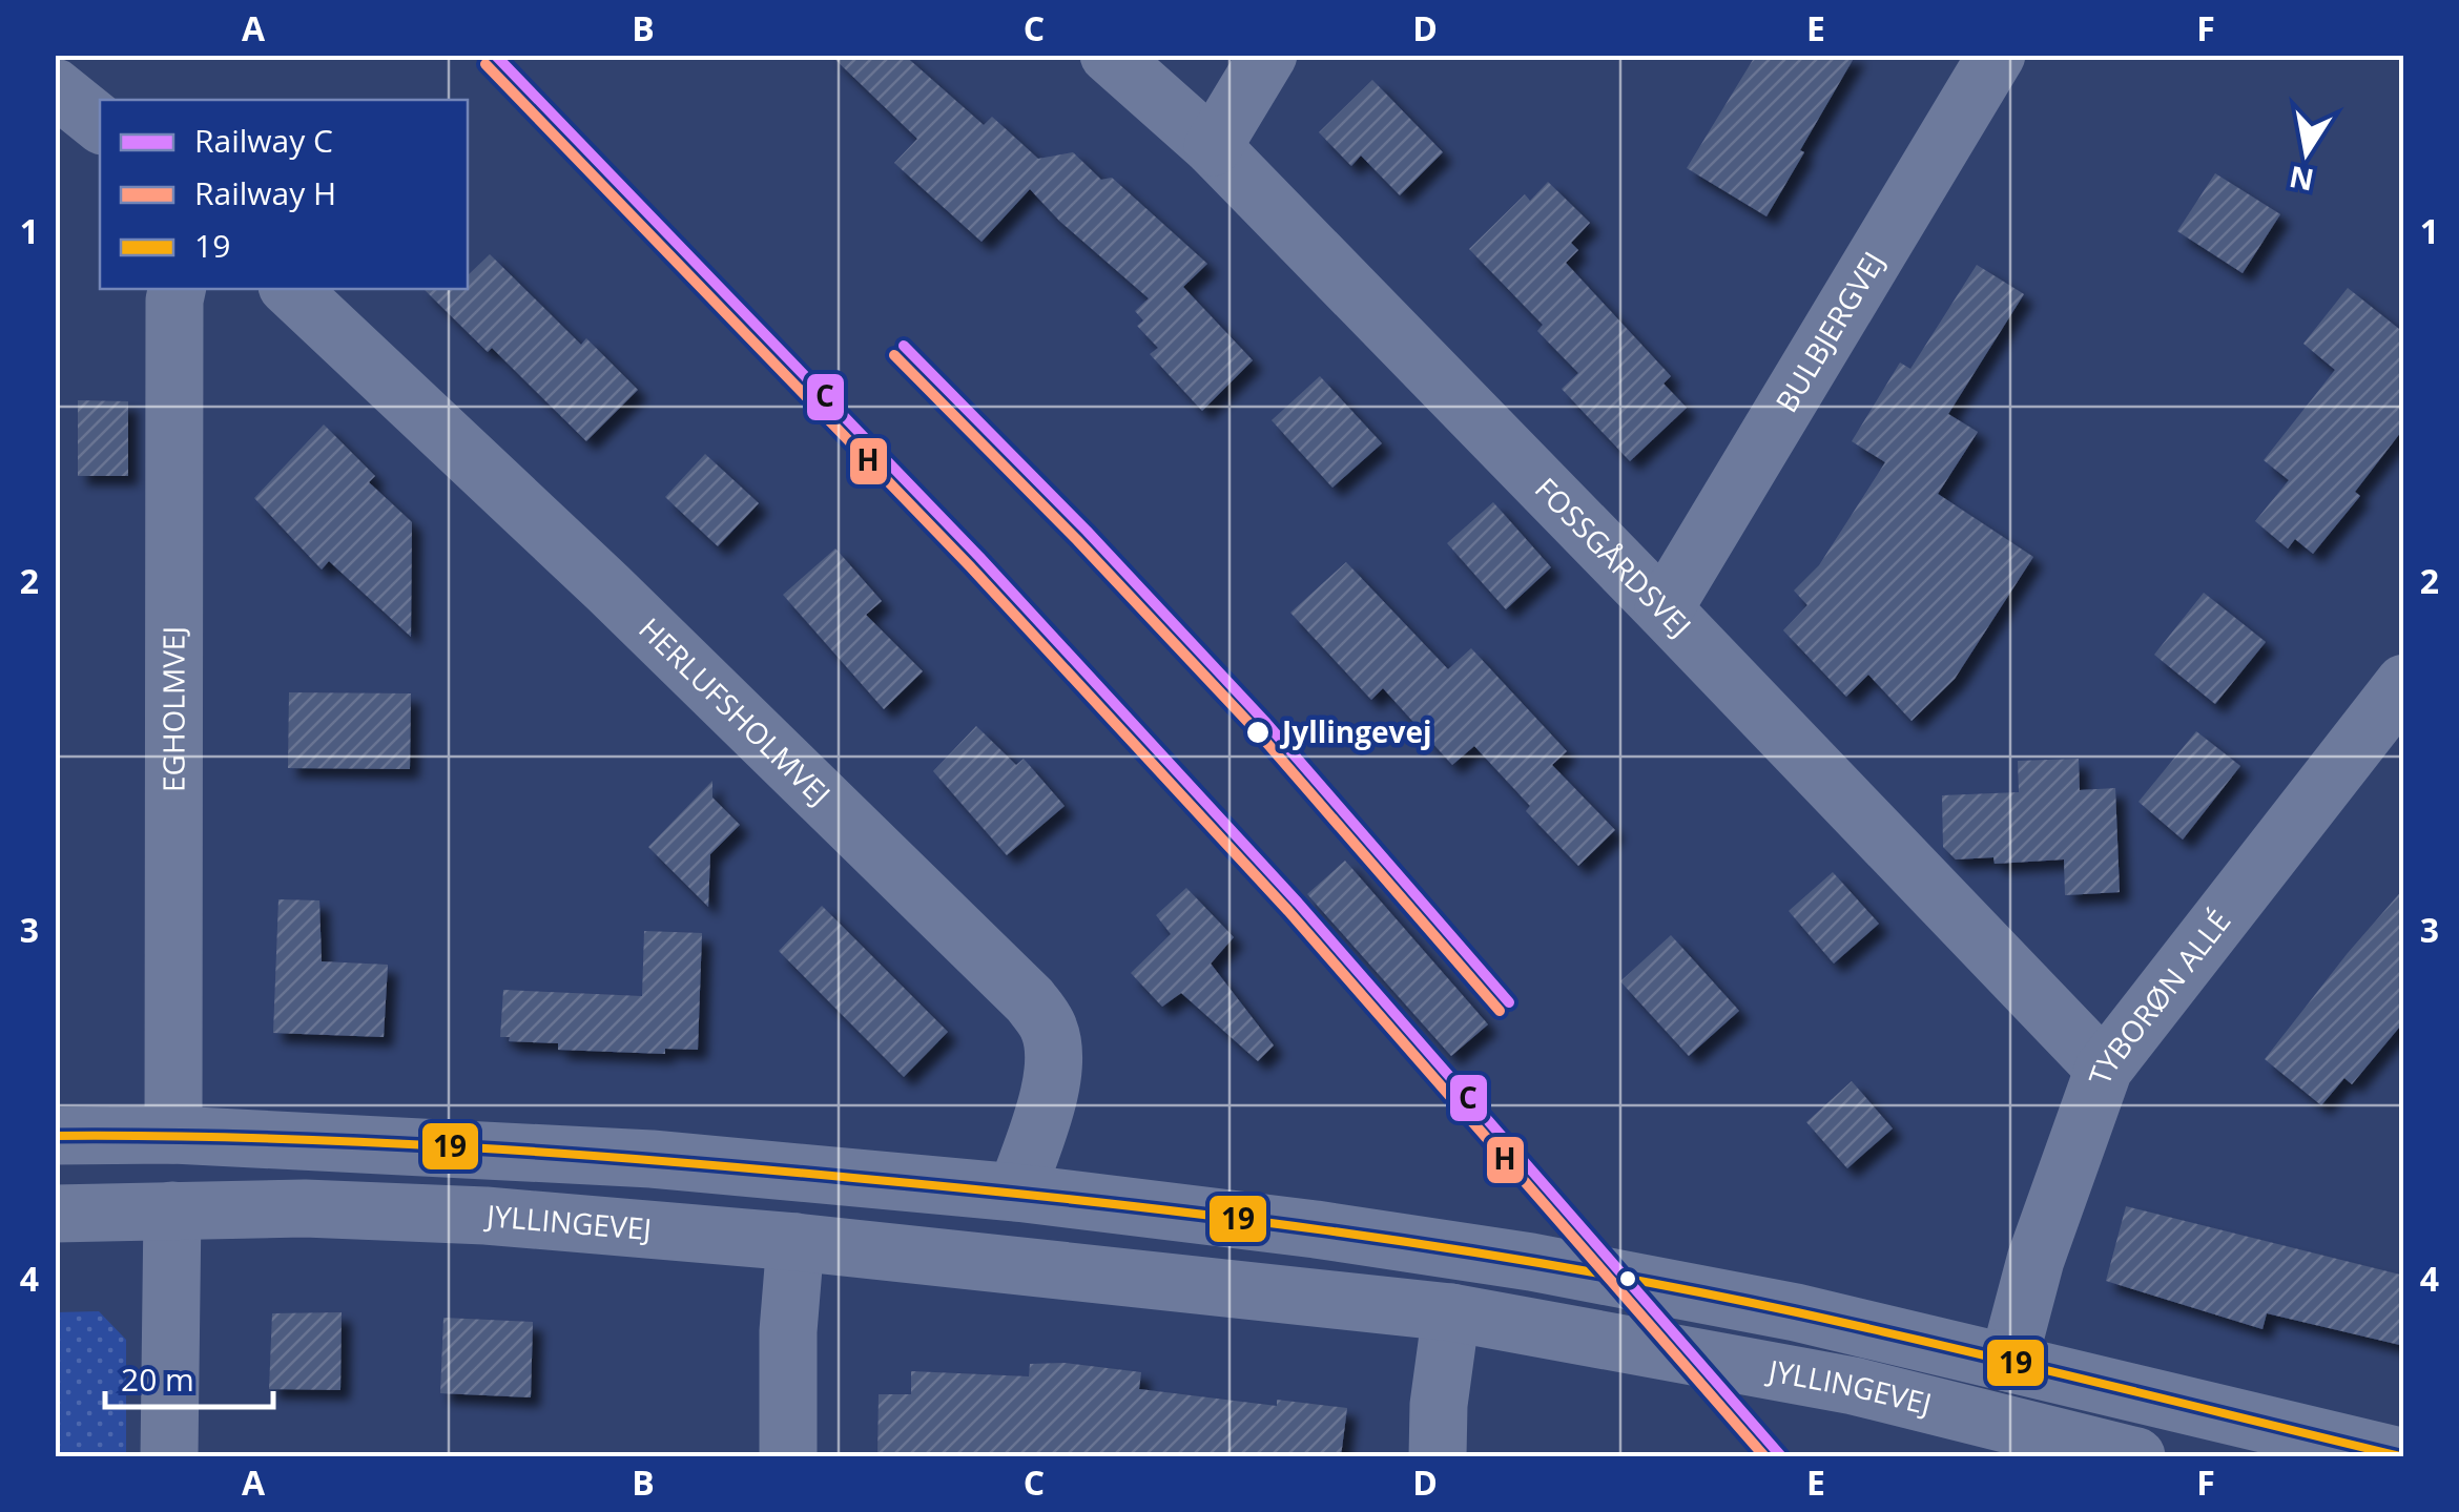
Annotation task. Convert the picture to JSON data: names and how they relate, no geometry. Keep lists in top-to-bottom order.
{
  "streets": {
    "street": [
      "BULBJERGVEJ",
      "FOSSGÅRDSVEJ",
      "EGHOLMVEJ",
      "HERLUFSHOLMVEJ",
      "TYBORØN ALLÉ",
      "JYLLINGEVEJ"
    ]
  },
  "crossings": [
    ["BULBJERGVEJ", "FOSSGÅRDSVEJ"],
    ["FOSSGÅRDSVEJ", "TYBORØN ALLÉ"],
    ["EGHOLMVEJ", "JYLLINGEVEJ"],
    ["HERLUFSHOLMVEJ", "JYLLINGEVEJ"],
    ["TYBORØN ALLÉ", "JYLLINGEVEJ"]
  ],
  "places": ["Jyllingevej"],
  "lines": ["rail line C", "rail line H", "transit line 19"],
  "legend": ["Railway C", "Railway H", "19"],
  "scale_bar": "20 m",
  "north": "bottom",
  "grid": {
    "columns": [
      "A",
      "B",
      "C",
      "D",
      "E",
      "F"
    ],
    "rows": [
      "1",
      "2",
      "3",
      "4"
    ]
  }
}
